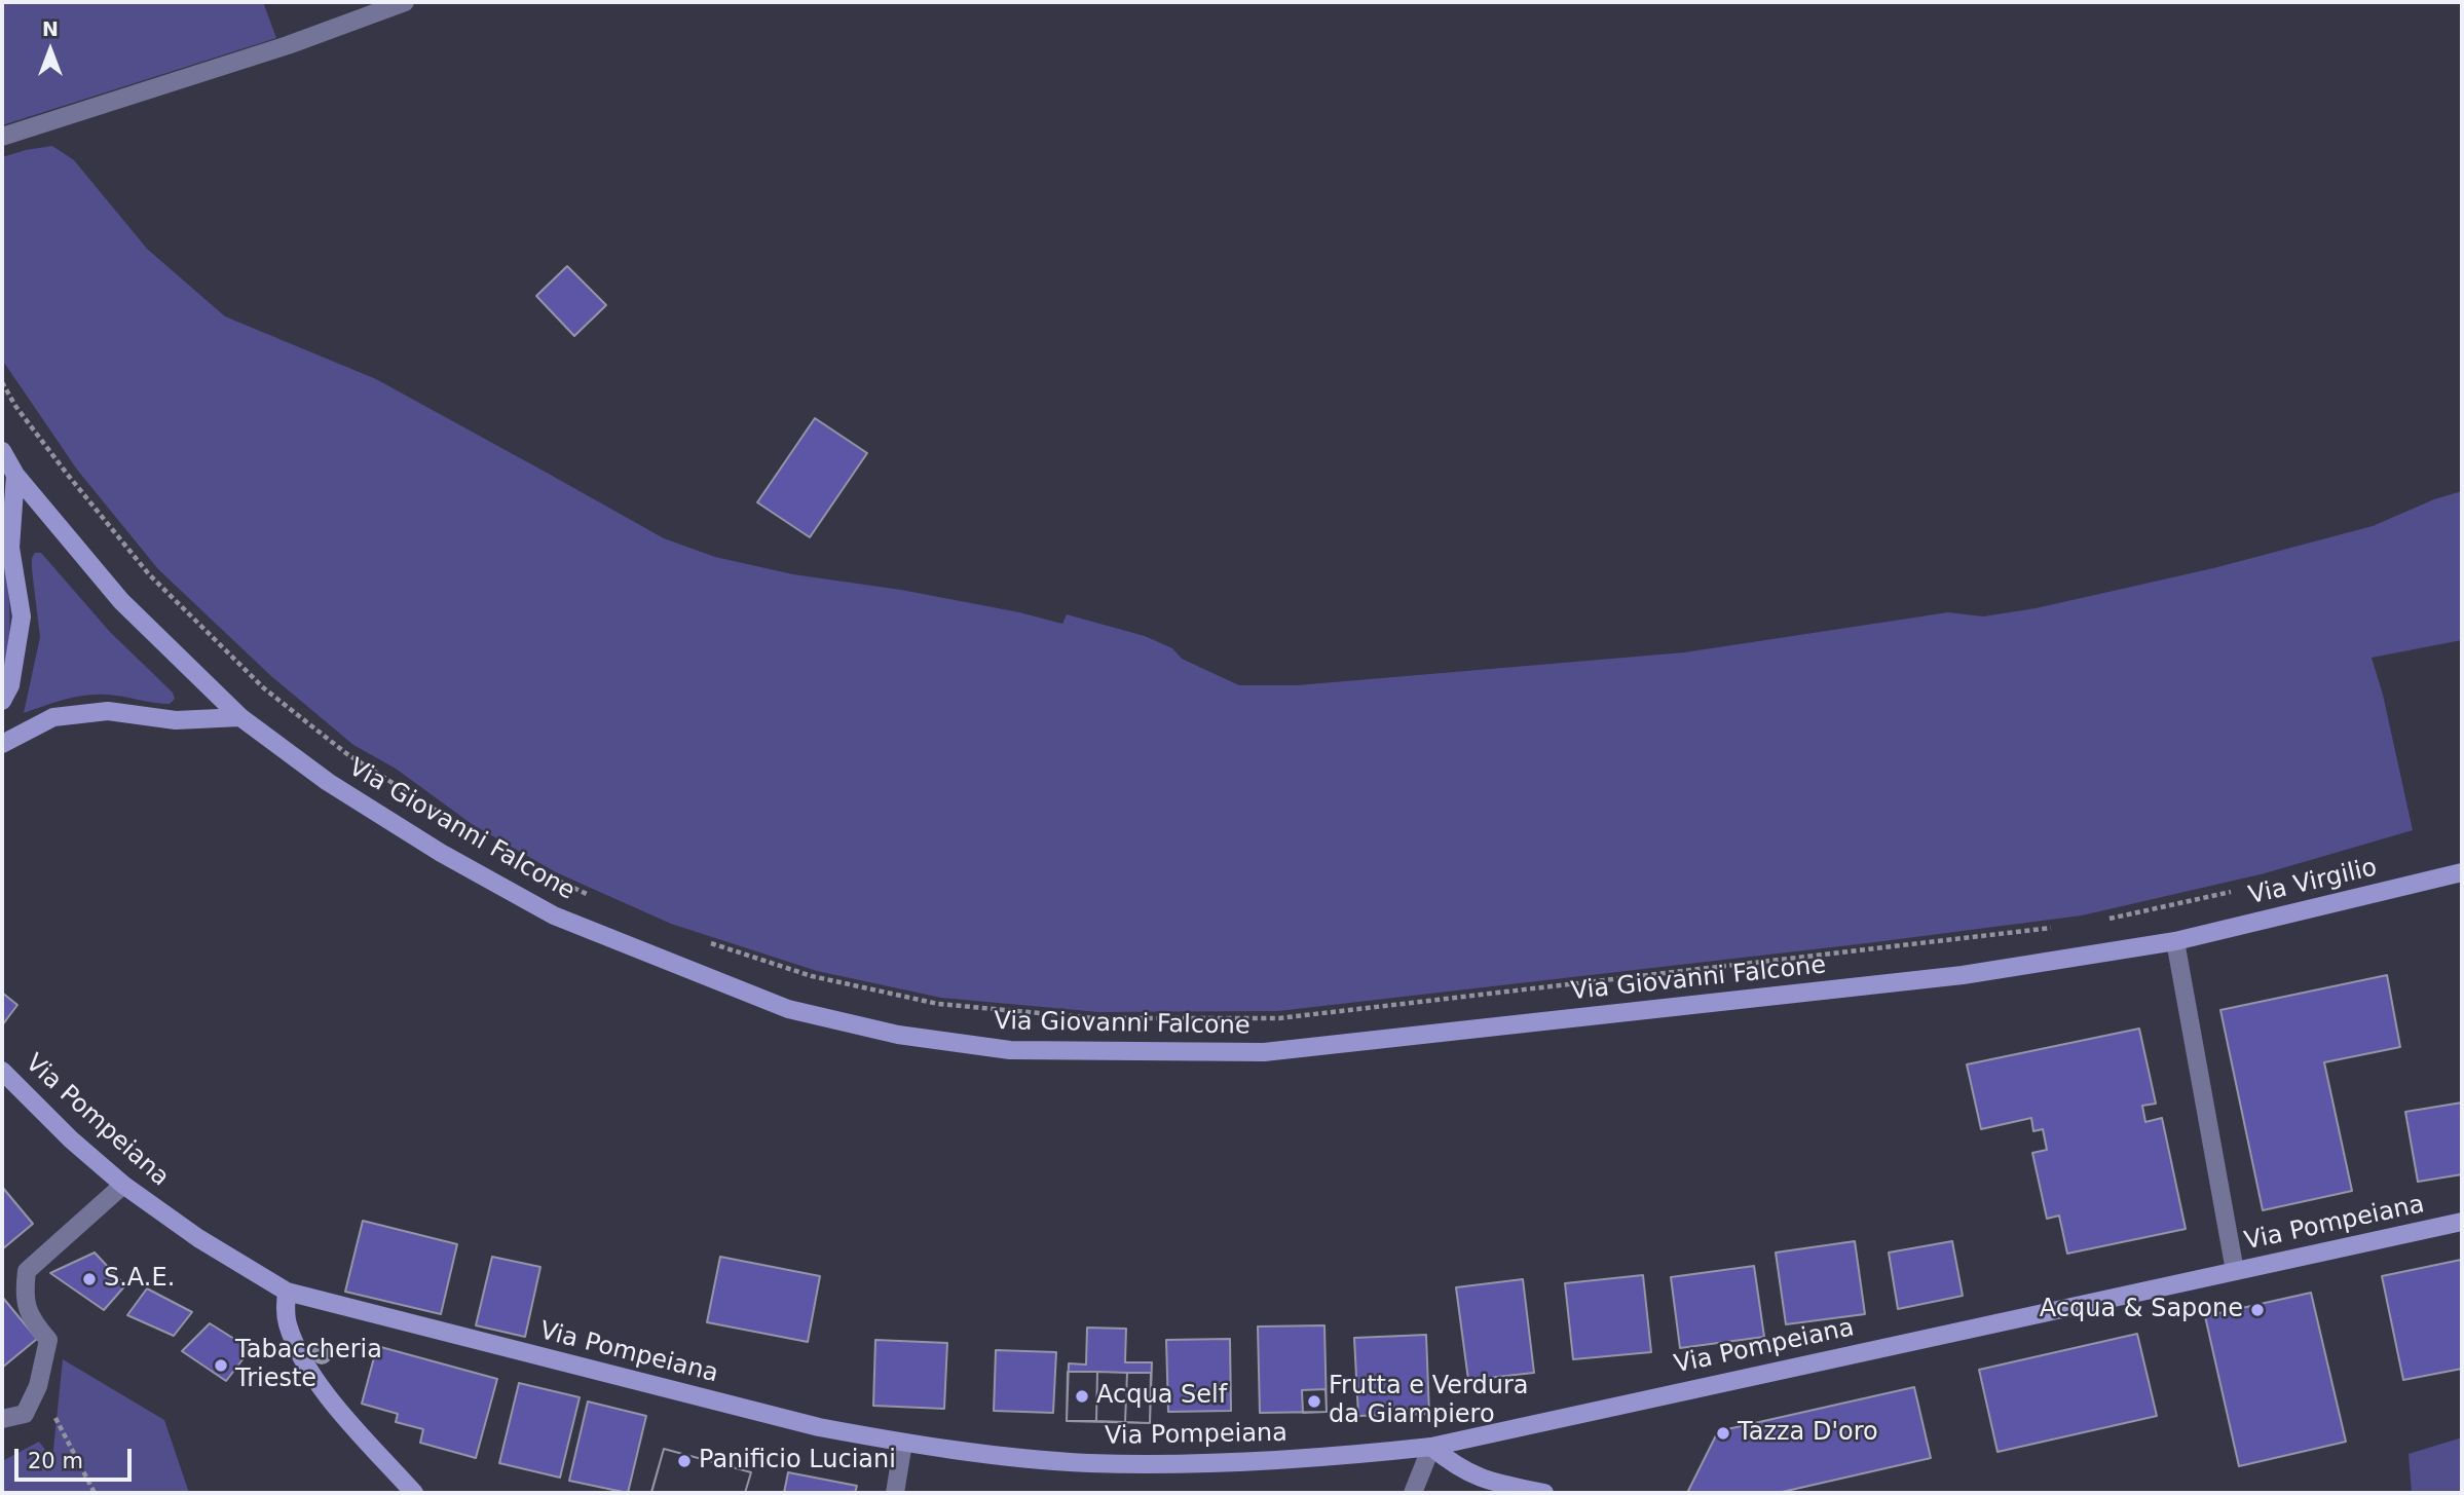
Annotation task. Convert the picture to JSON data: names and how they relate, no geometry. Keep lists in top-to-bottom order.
{
  "streets": {
    "main road": ["Via Giovanni Falcone", "Via Virgilio", "Via Pompeiana"]
  },
  "crossings": [
    ["Via Giovanni Falcone", "Via Virgilio"]
  ],
  "places": [
    "S.A.E.",
    "Acqua & Sapone",
    "Tabaccheria Trieste",
    "Acqua Self",
    "Frutta e Verdura da Giampiero",
    "Tazza D'oro",
    "Panificio Luciani"
  ],
  "scale_bar": "20 m",
  "north": "top"
}
